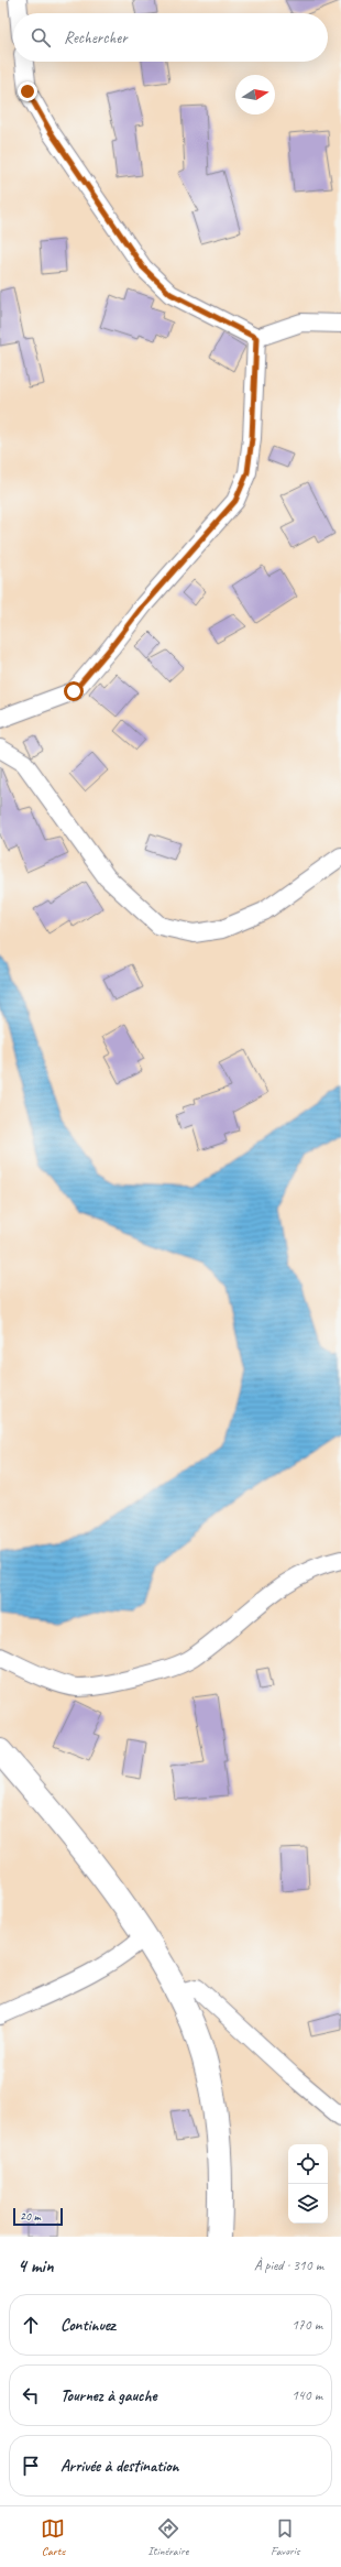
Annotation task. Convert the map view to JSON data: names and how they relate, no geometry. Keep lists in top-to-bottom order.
{
  "scale_bar": "20 m",
  "north": "right",
  "page": {
    "search": "Rechercher",
    "scale": "20 m",
    "heading": ["4 min", "À pied · 310 m"],
    "list": [
      ["Continuez", "170 m"],
      ["Tournez à gauche", "140 m"],
      "Arrivée à destination"
    ],
    "nav": ["Carte", "Itinéraire", "Favoris"]
  }
}
